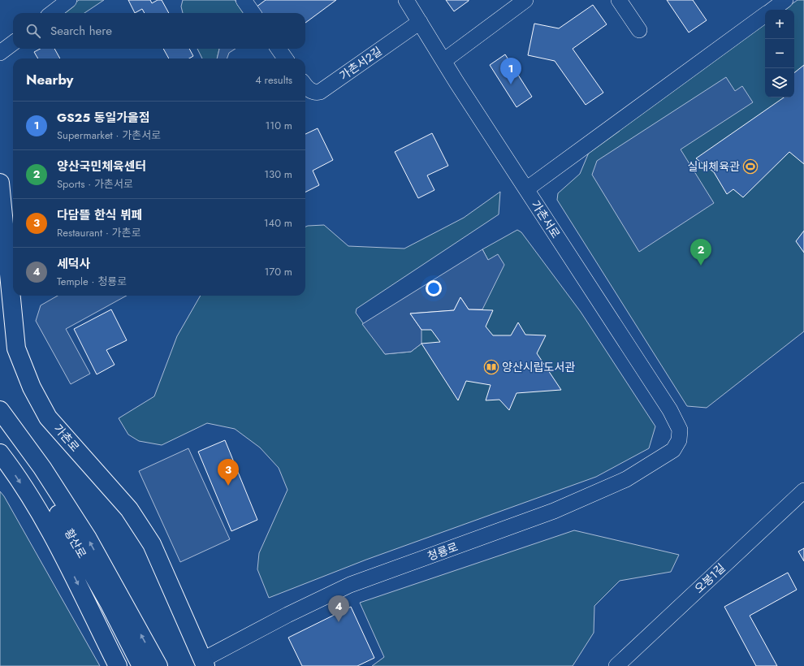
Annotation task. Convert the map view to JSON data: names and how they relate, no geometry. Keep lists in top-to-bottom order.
{
  "streets": {
    "main road": ["가촌로", "황산로"],
    "street": [
      "가촌서2길",
      "가촌서로",
      "청룡로",
      "오봉1길"
    ]
  },
  "crossings": [
    ["가촌서2길", "가촌서로"],
    ["가촌서로", "청룡로"],
    ["가촌로", "청룡로"]
  ],
  "places": {
    "sports": ["실내체육관"],
    "library": ["양산시립도서관"]
  },
  "page": {
    "map_buttons": ["+", "−"],
    "search": "Search here",
    "pins": [
      "1",
      "2",
      "3",
      "4"
    ],
    "heading": ["Nearby", "4 results"],
    "list": [
      {
        "mark": "1",
        "name": "GS25 동일가을점",
        "note": "Supermarket · 가촌서로",
        "value": "110 m"
      },
      {
        "mark": "2",
        "name": "양산국민체육센터",
        "note": "Sports · 가촌서로",
        "value": "130 m"
      },
      {
        "mark": "3",
        "name": "다담뜰 한식 뷔페",
        "note": "Restaurant · 가촌로",
        "value": "140 m"
      },
      {
        "mark": "4",
        "name": "세덕사",
        "note": "Temple · 청룡로",
        "value": "170 m"
      }
    ]
  }
}
